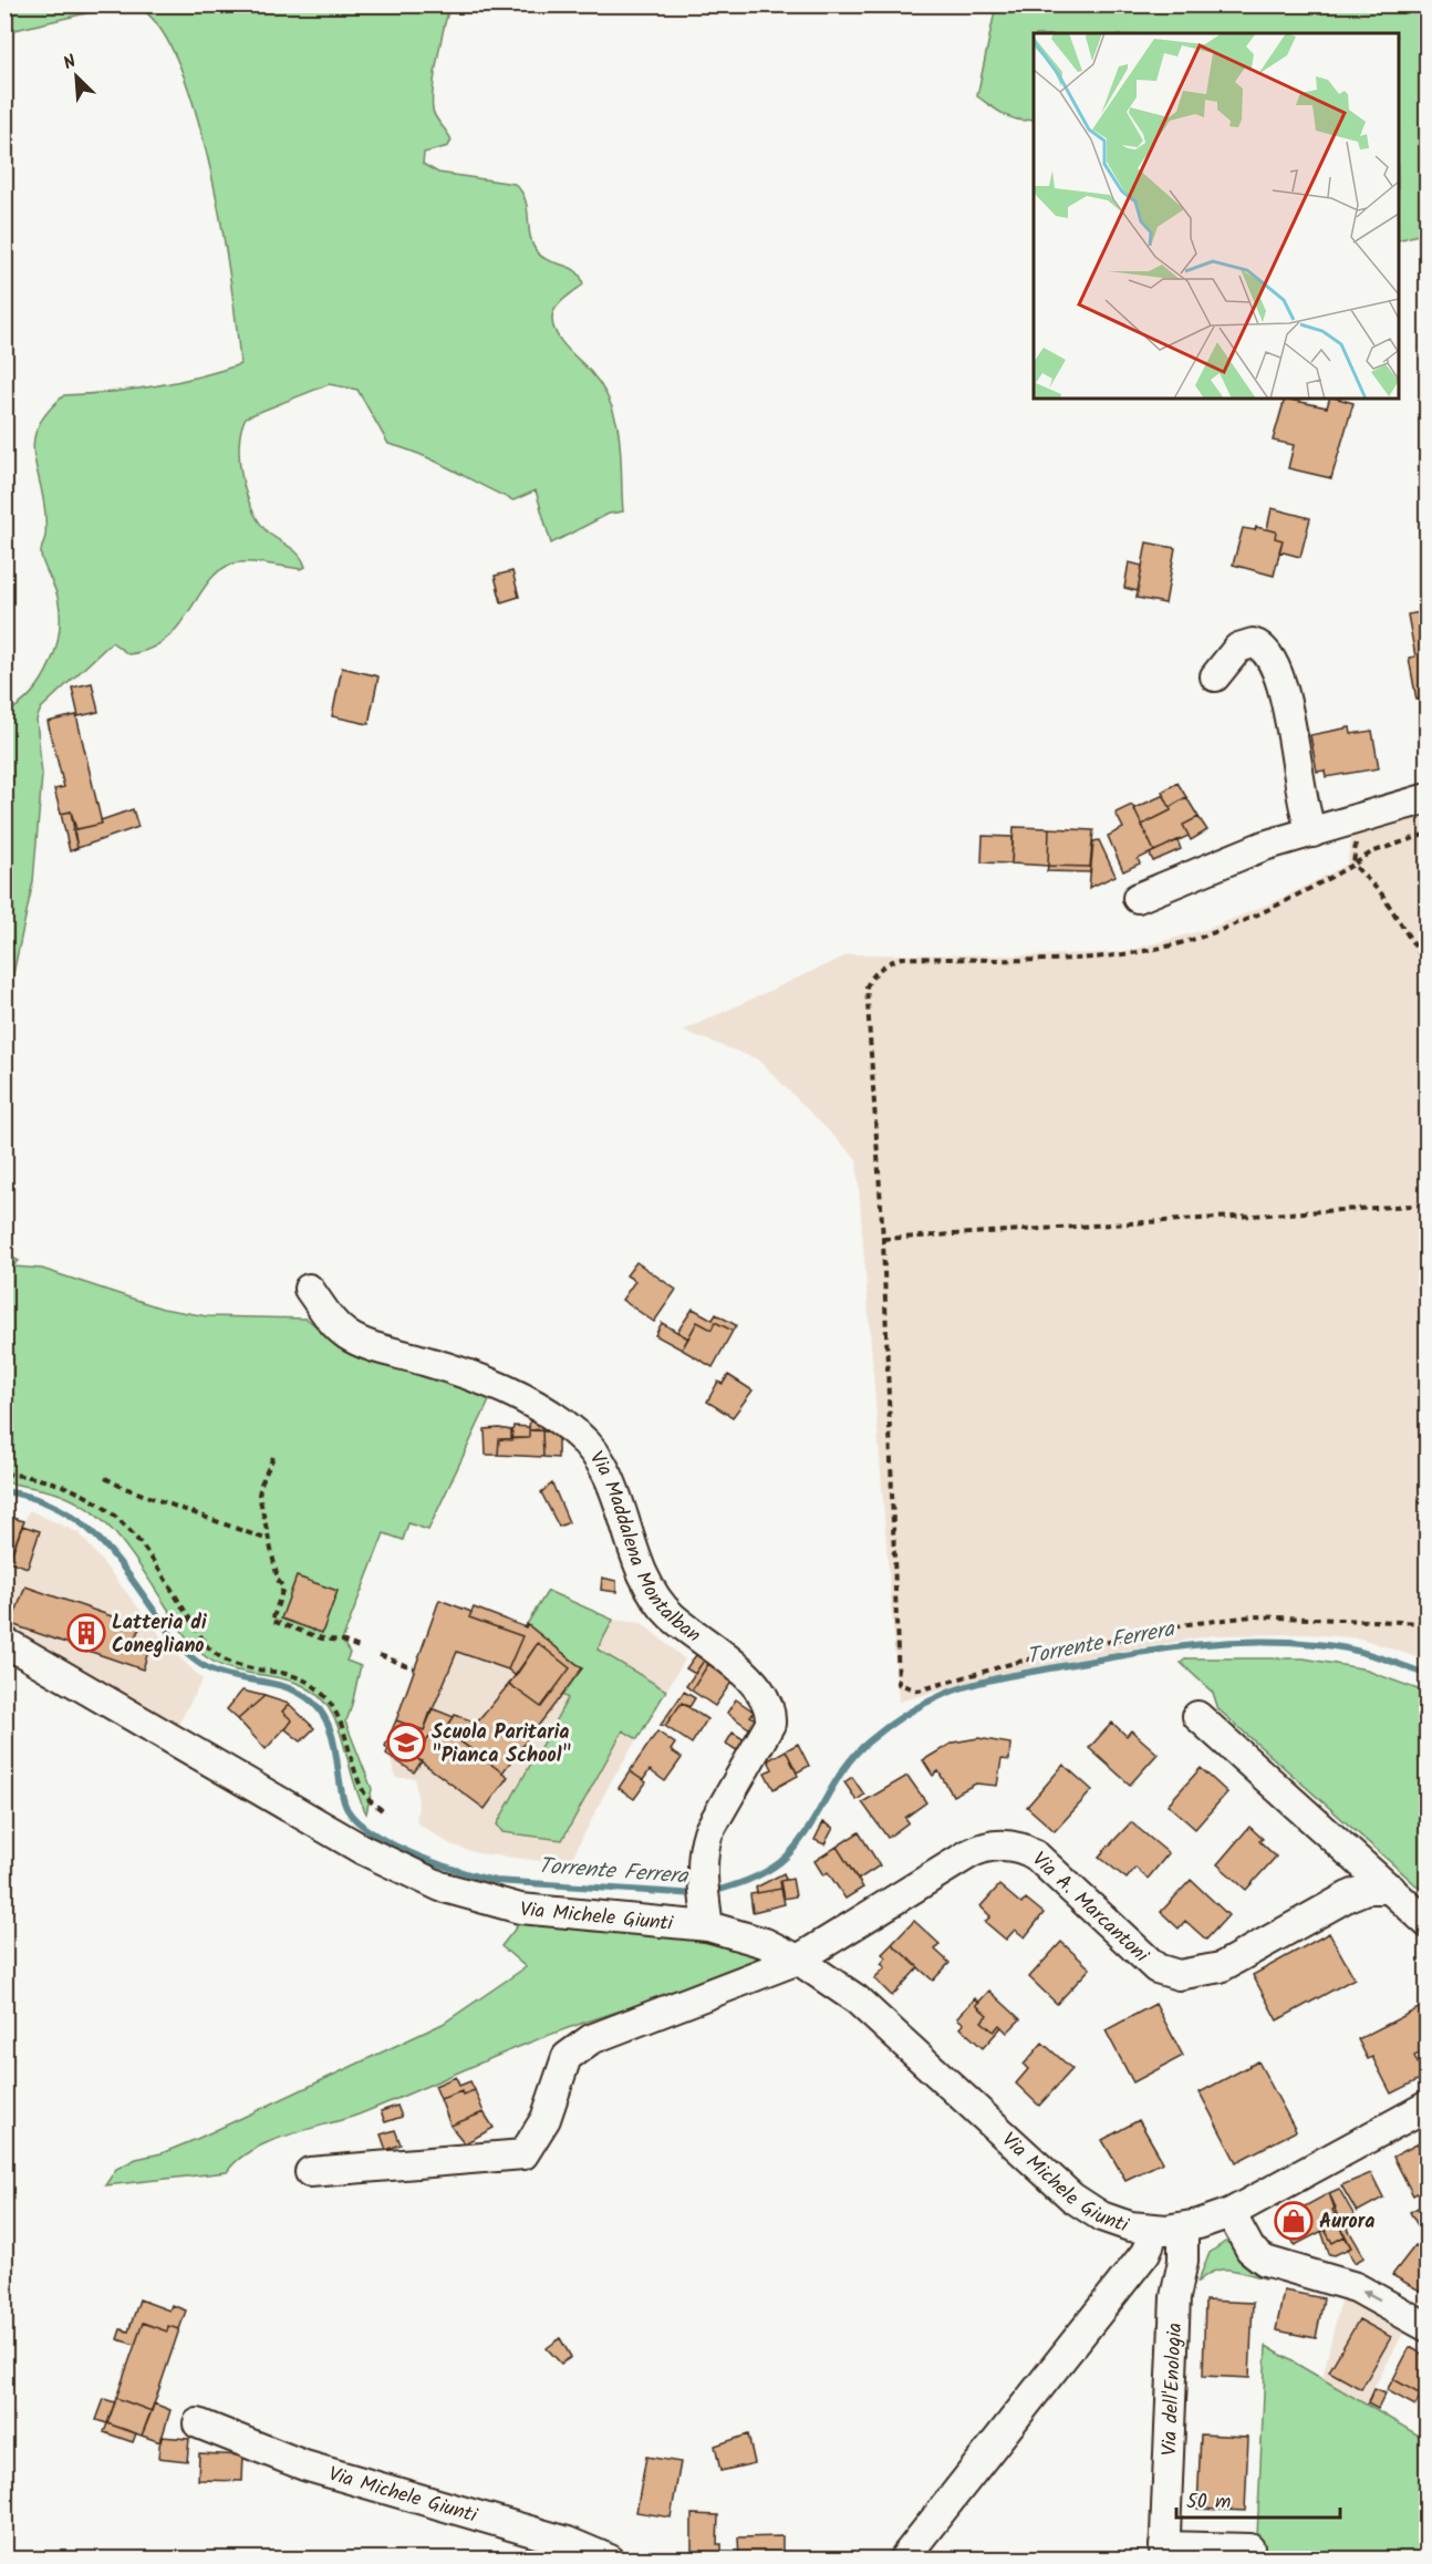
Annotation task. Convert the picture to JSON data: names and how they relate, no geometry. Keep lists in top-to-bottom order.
{
  "streets": {
    "street": [
      "Via Maddalena Montalban",
      "Via A. Marcantoni",
      "Via Michele Giunti",
      "Via dell'Enologia"
    ]
  },
  "crossings": [
    ["Via Maddalena Montalban", "Via Michele Giunti"],
    ["Via A. Marcantoni", "Via Michele Giunti"],
    ["Via Michele Giunti", "Via dell'Enologia"]
  ],
  "water": ["Torrente Ferrera"],
  "places": {
    "building": ["Latteria di Conegliano"],
    "school or university": ["Scuola Paritaria \"Pianca School\""],
    "shop": ["Aurora"]
  },
  "scale_bar": "50 m",
  "north": "top left"
}
